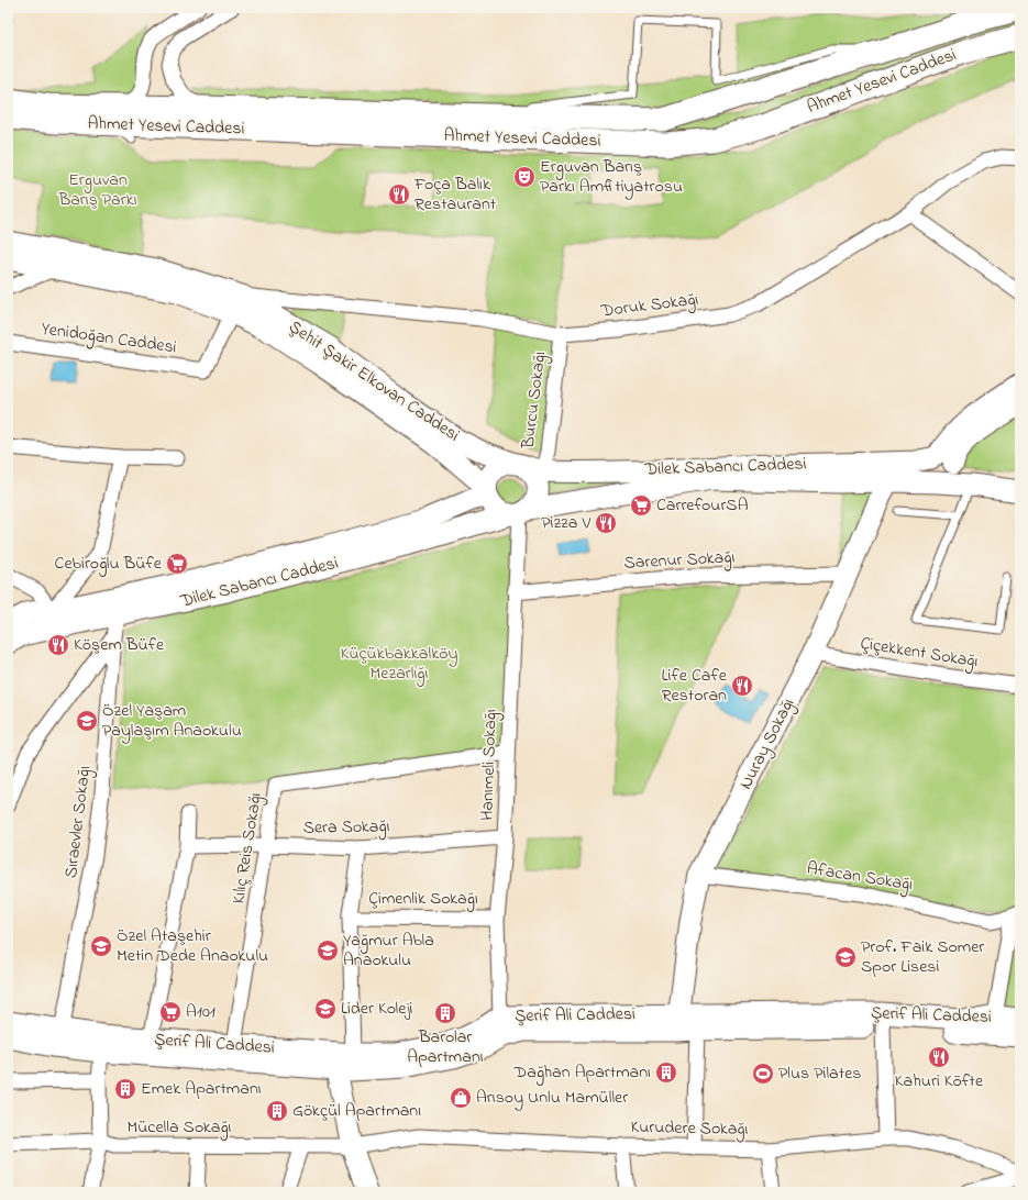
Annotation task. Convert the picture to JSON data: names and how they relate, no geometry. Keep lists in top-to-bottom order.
{
  "streets": {
    "main road": ["Ahmet Yesevi Caddesi"],
    "street": [
      "Doruk Sokağı",
      "Yenidoğan Caddesi",
      "Şehit Şakir Elkovan Caddesi",
      "Burcu Sokağı",
      "Dilek Sabancı Caddesi",
      "Sarenur Sokağı",
      "Çiçekkent Sokağı",
      "Nuray Sokağı",
      "Hanımeli Sokağı",
      "Sıraevler Sokağı",
      "Sera Sokağı",
      "Kılıç Reis Sokağı",
      "Afacan Sokağı",
      "Çimenlik Sokağı",
      "Şerif Ali Caddesi",
      "Mücella Sokağı",
      "Kurudere Sokağı"
    ]
  },
  "crossings": [
    ["Doruk Sokağı", "Yenidoğan Caddesi"],
    ["Doruk Sokağı", "Şehit Şakir Elkovan Caddesi"],
    ["Doruk Sokağı", "Burcu Sokağı"],
    ["Yenidoğan Caddesi", "Şehit Şakir Elkovan Caddesi"],
    ["Şehit Şakir Elkovan Caddesi", "Dilek Sabancı Caddesi"],
    ["Şehit Şakir Elkovan Caddesi", "Hanımeli Sokağı"],
    ["Burcu Sokağı", "Dilek Sabancı Caddesi"],
    ["Dilek Sabancı Caddesi", "Nuray Sokağı"],
    ["Dilek Sabancı Caddesi", "Hanımeli Sokağı"],
    ["Dilek Sabancı Caddesi", "Sıraevler Sokağı"],
    ["Sarenur Sokağı", "Nuray Sokağı"],
    ["Sarenur Sokağı", "Hanımeli Sokağı"],
    ["Çiçekkent Sokağı", "Nuray Sokağı"],
    ["Nuray Sokağı", "Afacan Sokağı"],
    ["Nuray Sokağı", "Şerif Ali Caddesi"],
    ["Hanımeli Sokağı", "Sera Sokağı"],
    ["Hanımeli Sokağı", "Kılıç Reis Sokağı"],
    ["Hanımeli Sokağı", "Çimenlik Sokağı"],
    ["Hanımeli Sokağı", "Şerif Ali Caddesi"],
    ["Sıraevler Sokağı", "Şerif Ali Caddesi"],
    ["Sera Sokağı", "Kılıç Reis Sokağı"],
    ["Kılıç Reis Sokağı", "Şerif Ali Caddesi"],
    ["Mücella Sokağı", "Kurudere Sokağı"]
  ],
  "parks": ["Erguvan Barış Parkı", "Küçükbakkalköy Mezarlığı"],
  "places": {
    "theatre": ["Erguvan Barış Parkı Amfitiyatrosu"],
    "restaurant": [
      "Foça Balık Restaurant",
      "Pizza V",
      "Köşem Büfe",
      "Life Cafe Restoran",
      "Kahuri Köfte"
    ],
    "supermarket": ["CarrefourSA", "Cebiroğlu Büfe", "A101"],
    "school or university": [
      "Özel Yaşam Paylaşım Anaokulu",
      "Özel Ataşehir Metin Dede Anaokulu",
      "Yağmur Abla Anaokulu",
      "Prof. Faik Somer Spor Lisesi",
      "Lider Koleji"
    ],
    "building": [
      "Barolar Apartmanı",
      "Dağhan Apartmanı",
      "Emek Apartmanı",
      "Gökçül Apartmanı"
    ],
    "sports": ["Plus Pilates"],
    "shop": ["Arısoy Unlu Mamüller"]
  }
}
